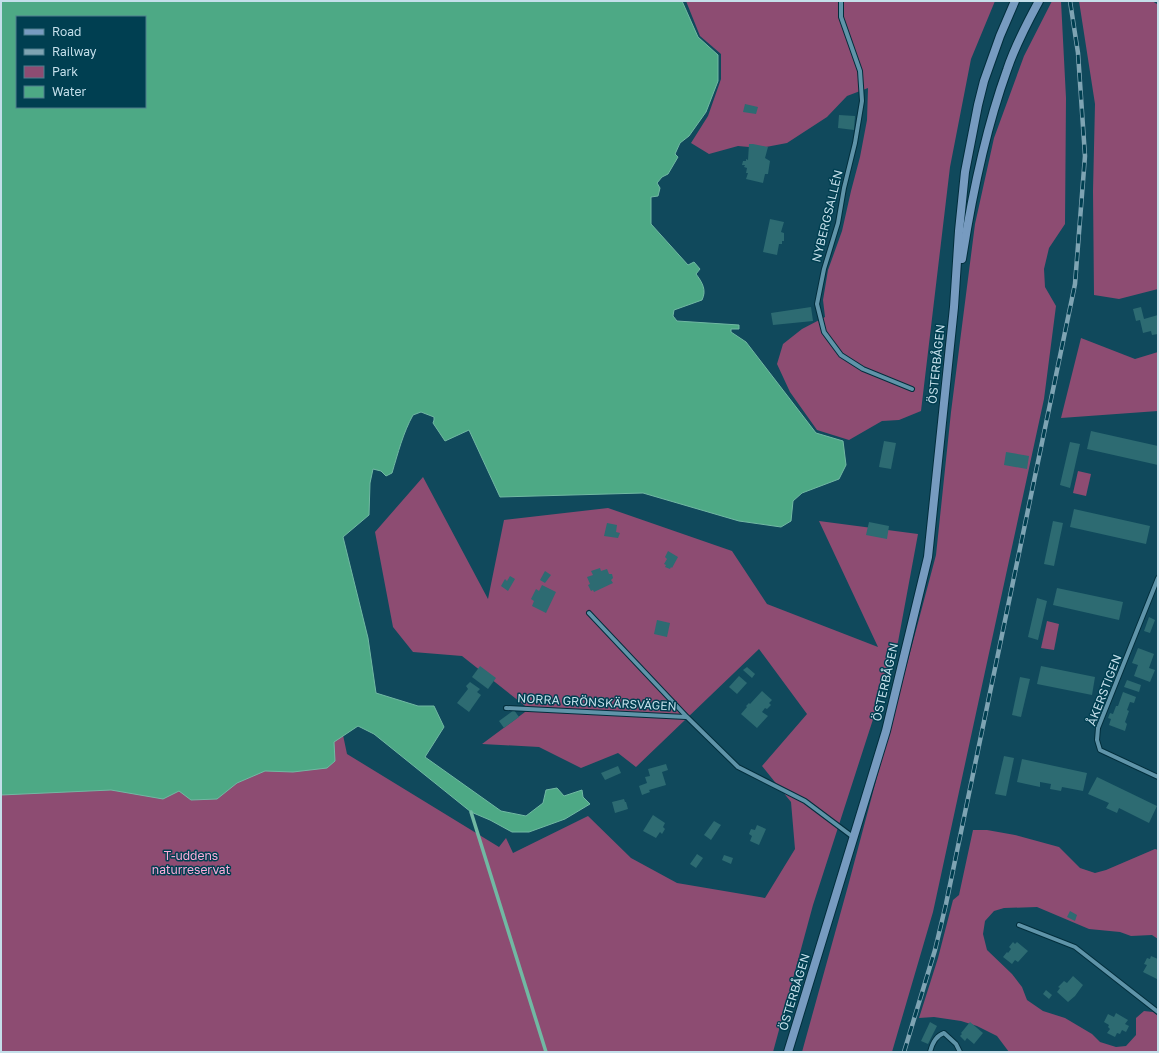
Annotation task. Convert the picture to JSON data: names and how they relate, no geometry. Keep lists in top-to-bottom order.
{
  "streets": {
    "main road": ["ÖSTERBÅGEN"],
    "street": ["NYBERGSALLÉN", "ÅKERSTIGEN", "NORRA GRÖNSKÄRSVÄGEN"]
  },
  "crossings": [
    ["ÖSTERBÅGEN", "NORRA GRÖNSKÄRSVÄGEN"]
  ],
  "parks": ["T-uddens naturreservat"],
  "legend": [
    "Road",
    "Railway",
    "Park",
    "Water"
  ]
}
